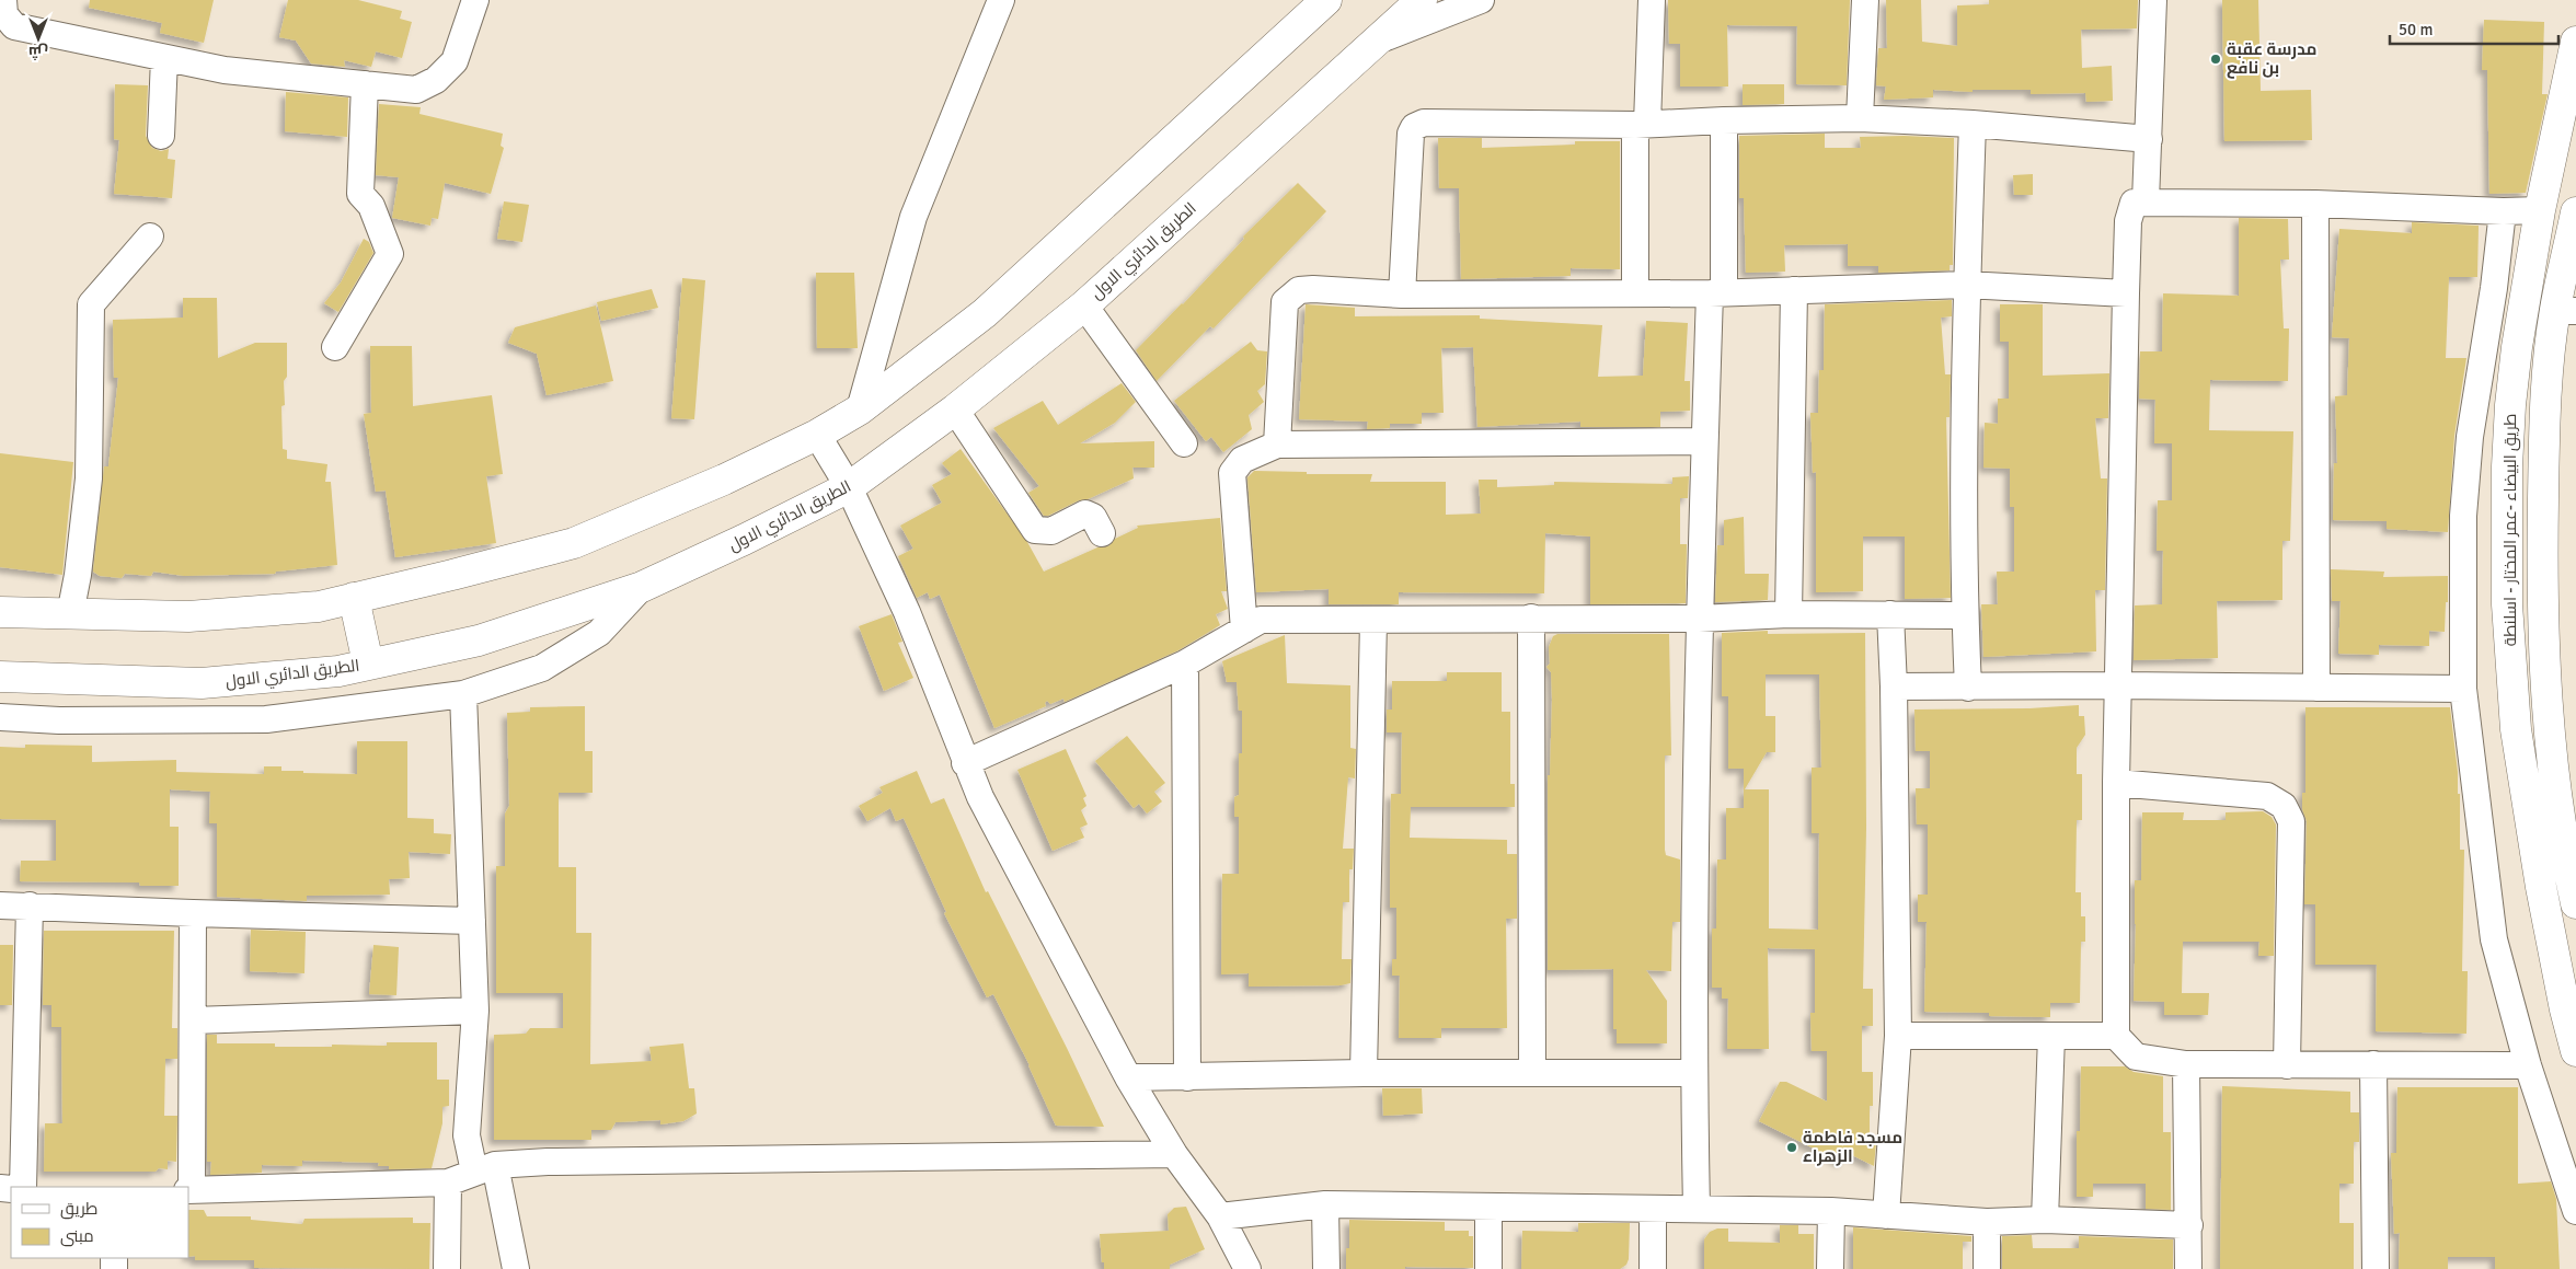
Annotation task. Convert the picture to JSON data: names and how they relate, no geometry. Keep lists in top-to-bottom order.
{
  "streets": {
    "main road": ["الطريق الدائري الاول", "طريق البيضاء -عمر المختار - اسلنطة"]
  },
  "places": ["مدرسة عقبة بن نافع", "مسجد فاطمة الزهراء"],
  "legend": ["طريق", "مبنى"],
  "scale_bar": "50 m",
  "north": "bottom"
}
